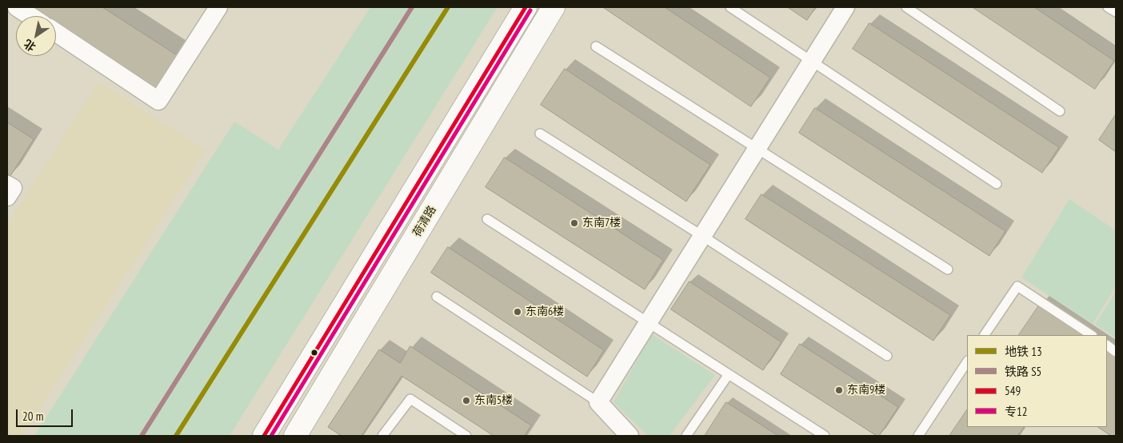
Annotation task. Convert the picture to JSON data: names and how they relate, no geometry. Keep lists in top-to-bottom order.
{
  "streets": {
    "main road": ["荷清路"]
  },
  "places": [
    "东南7楼",
    "东南6楼",
    "东南9楼",
    "东南5楼"
  ],
  "lines": [
    "metro line 13",
    "rail line S5",
    "transit line 549",
    "transit line 专12"
  ],
  "legend": [
    "地铁 13",
    "铁路 S5",
    "549",
    "专12"
  ],
  "scale_bar": "20 m",
  "north": "bottom left"
}
